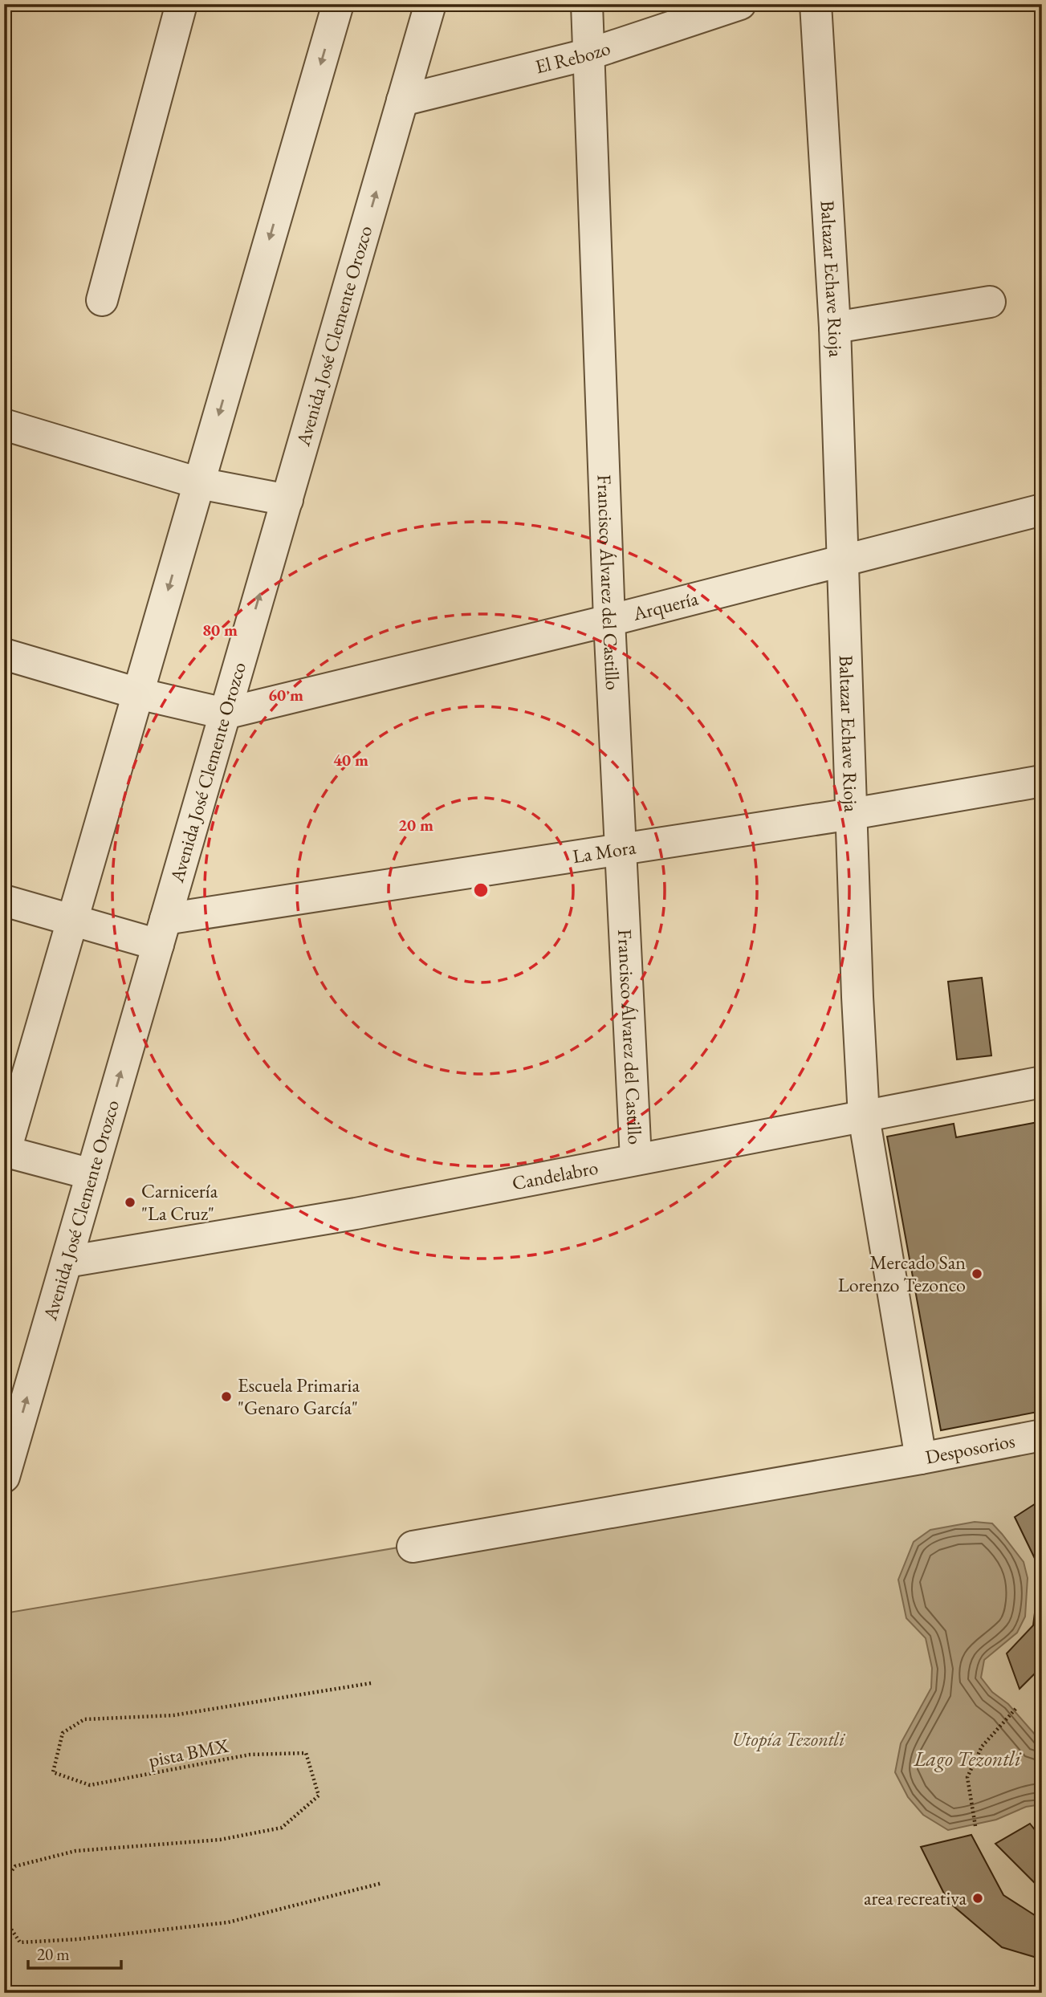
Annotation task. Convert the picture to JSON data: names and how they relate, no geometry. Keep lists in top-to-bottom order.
{
  "streets": {
    "street": [
      "El Rebozo",
      "Baltazar Echave Rioja",
      "Avenida José Clemente Orozco",
      "Francisco Álvarez del Castillo",
      "Arquería",
      "La Mora",
      "Candelabro",
      "Desposorios"
    ],
    "path": ["pista BMX"]
  },
  "crossings": [
    ["El Rebozo", "Avenida José Clemente Orozco"],
    ["El Rebozo", "Francisco Álvarez del Castillo"],
    ["Baltazar Echave Rioja", "Arquería"],
    ["Baltazar Echave Rioja", "La Mora"],
    ["Baltazar Echave Rioja", "Candelabro"],
    ["Baltazar Echave Rioja", "Desposorios"],
    ["Avenida José Clemente Orozco", "Arquería"],
    ["Avenida José Clemente Orozco", "La Mora"],
    ["Avenida José Clemente Orozco", "Candelabro"],
    ["Francisco Álvarez del Castillo", "Arquería"],
    ["Francisco Álvarez del Castillo", "La Mora"],
    ["Francisco Álvarez del Castillo", "Candelabro"]
  ],
  "water": ["Lago Tezontli"],
  "parks": ["Utopía Tezontli"],
  "places": [
    "Carnicería \"La Cruz\"",
    "Mercado San Lorenzo Tezonco",
    "Escuela Primaria \"Genaro García\"",
    "area recreativa"
  ],
  "scale_bar": "20 m",
  "rings": [
    "80 m",
    "60 m",
    "40 m",
    "20 m"
  ]
}
